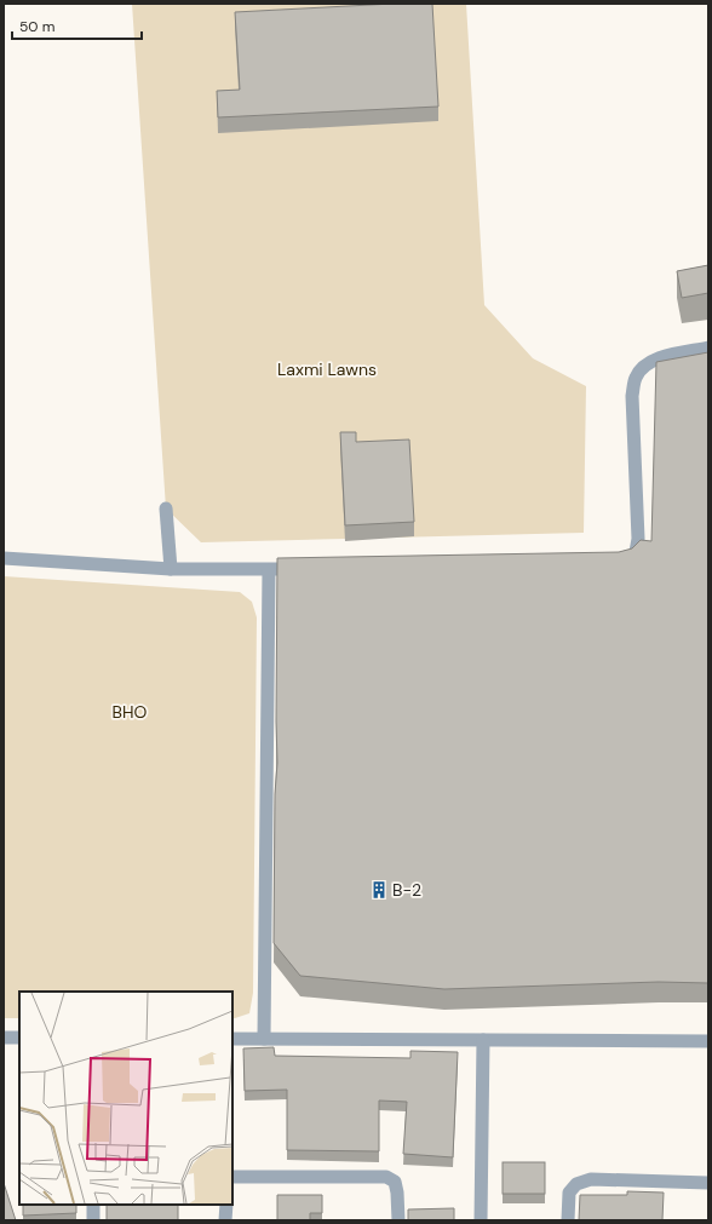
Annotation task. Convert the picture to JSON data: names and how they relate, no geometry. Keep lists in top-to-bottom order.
{
  "parks": ["Laxmi Lawns", "BHO"],
  "places": {
    "building": ["B-2"]
  },
  "scale_bar": "50 m"
}
